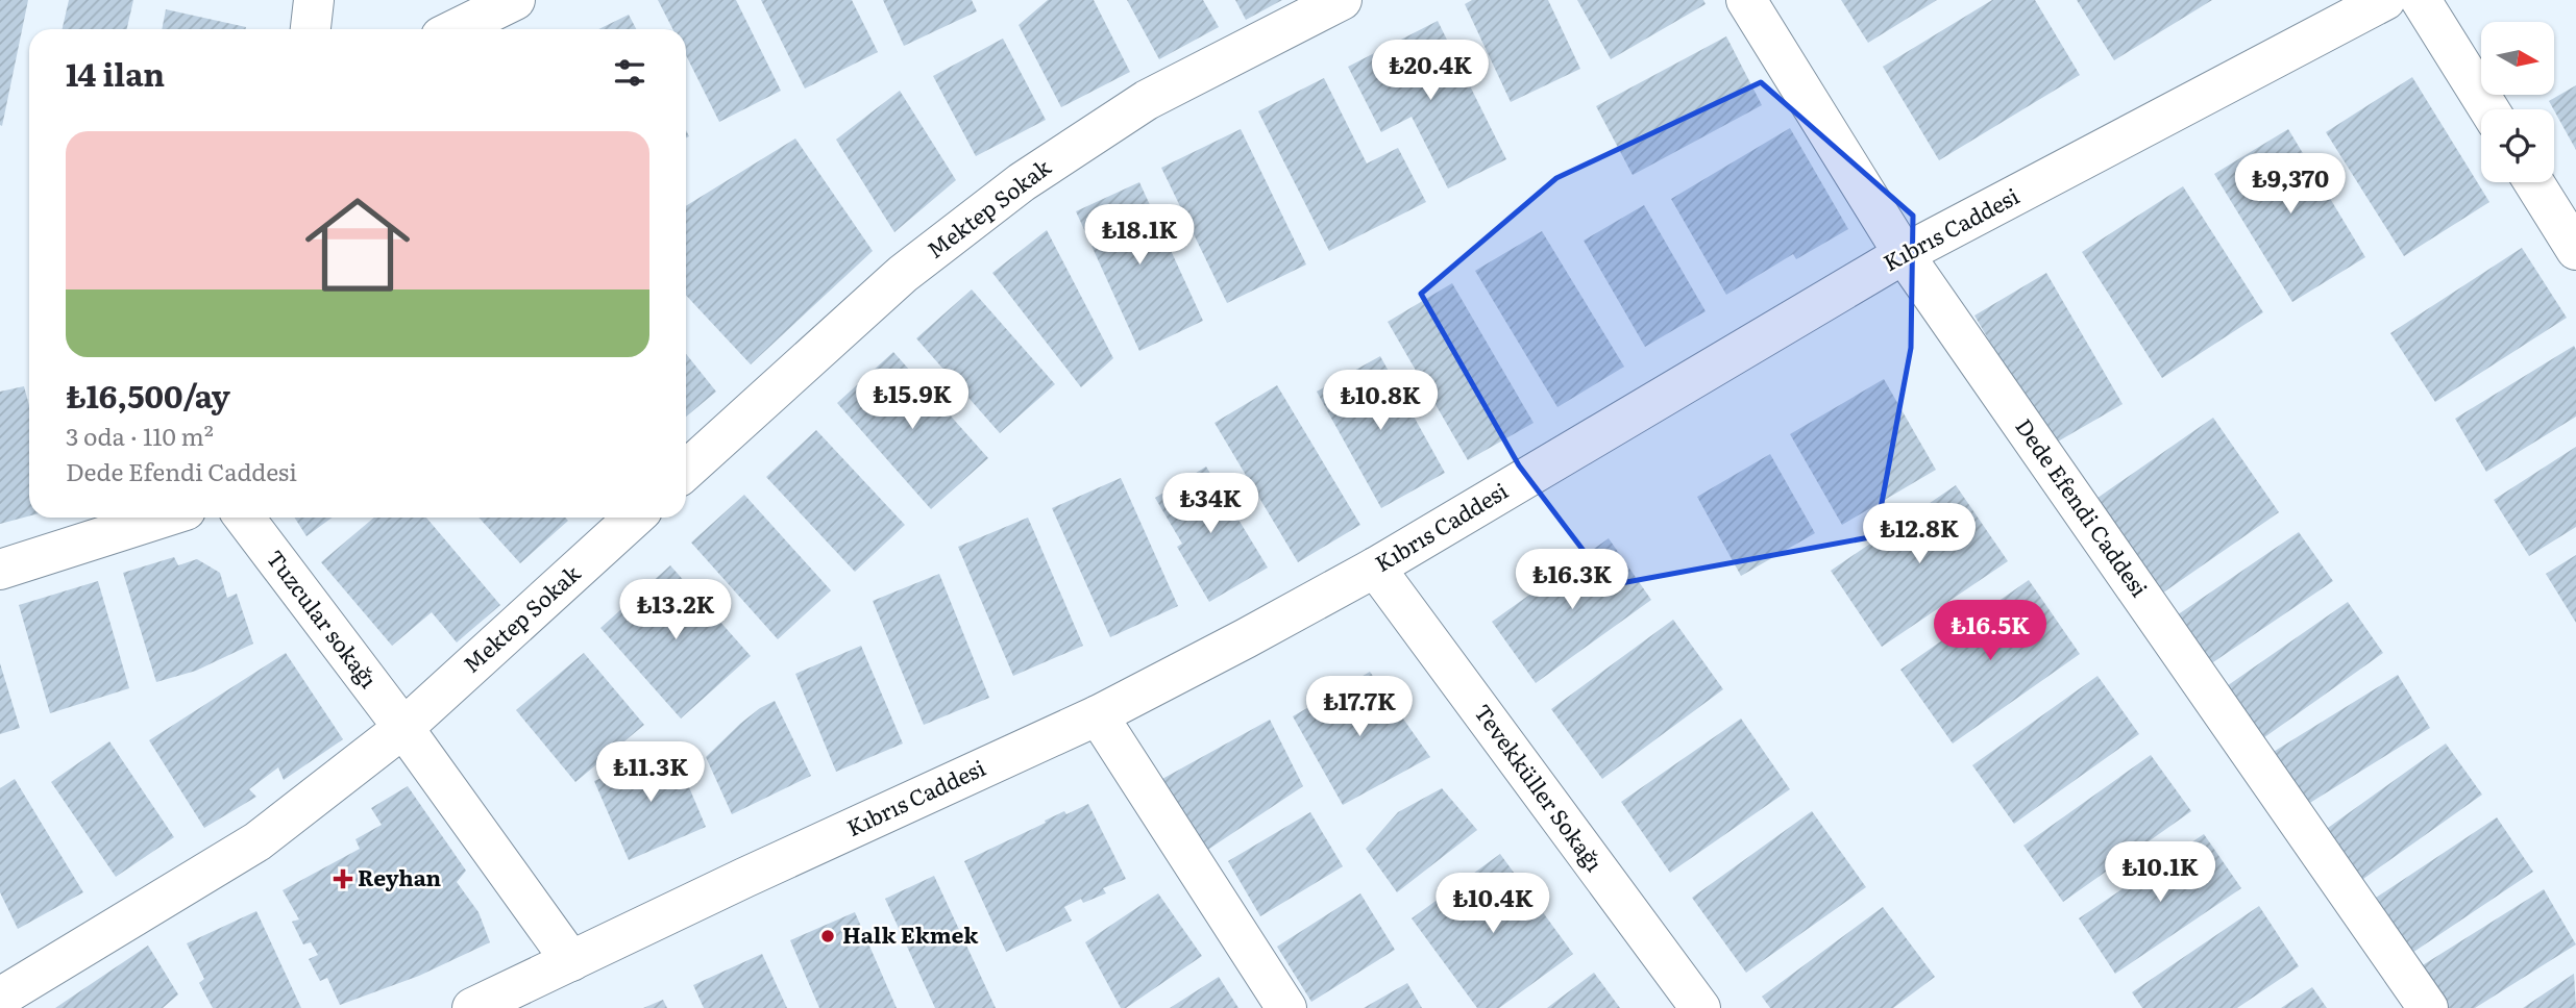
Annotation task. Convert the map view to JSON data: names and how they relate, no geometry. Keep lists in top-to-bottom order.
{
  "streets": {
    "street": [
      "Mektep Sokak",
      "Kıbrıs Caddesi",
      "Dede Efendi Caddesi",
      "Tuzcular sokağı",
      "Tevekküller Sokağı"
    ]
  },
  "crossings": [
    ["Mektep Sokak", "Tuzcular sokağı"],
    ["Kıbrıs Caddesi", "Dede Efendi Caddesi"],
    ["Kıbrıs Caddesi", "Tuzcular sokağı"],
    ["Kıbrıs Caddesi", "Tevekküller Sokağı"]
  ],
  "places": {
    "health": ["Reyhan"],
    "other": ["Halk Ekmek"]
  },
  "north": "right",
  "page": {
    "heading": "14 ilan",
    "price": [
      "₺20.4K",
      "₺9,370",
      "₺18.1K",
      "₺15.9K",
      "₺10.8K",
      "₺34K",
      "₺12.8K",
      "₺16.3K",
      "₺13.2K",
      "₺16.5K",
      "₺17.7K",
      "₺11.3K",
      "₺10.1K",
      "₺10.4K"
    ],
    "list": [
      {
        "name": "₺16,500/ay",
        "note": "3 oda · 110 m² · Dede Efendi Caddesi"
      }
    ]
  }
}
